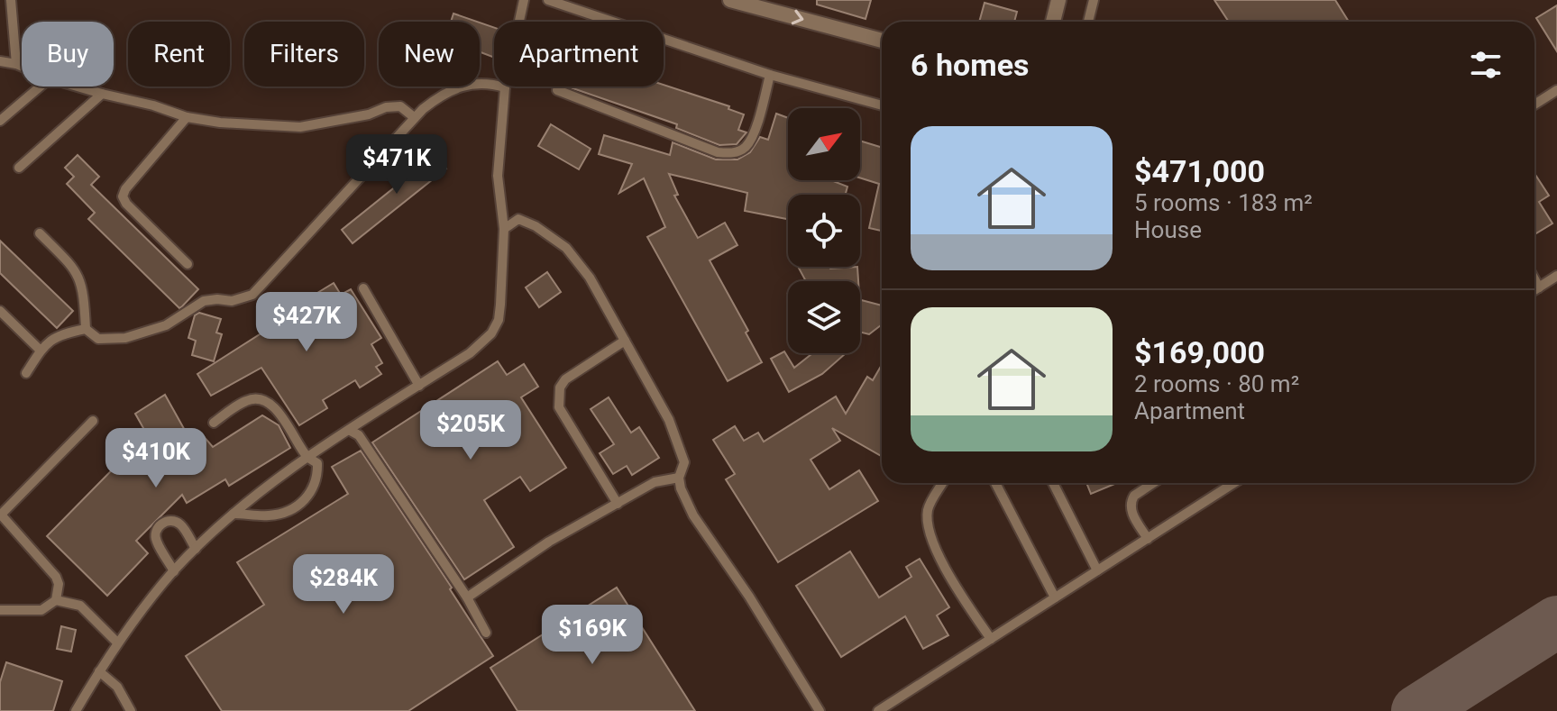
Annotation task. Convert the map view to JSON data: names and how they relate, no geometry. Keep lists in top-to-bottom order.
{
  "north": "top right",
  "page": {
    "chip": [
      "Buy",
      "Rent",
      "Filters",
      "New",
      "Apartment"
    ],
    "heading": "6 homes",
    "list": [
      {
        "name": "$471,000",
        "note": "5 rooms · 183 m² · House"
      },
      {
        "name": "$169,000",
        "note": "2 rooms · 80 m² · Apartment"
      }
    ],
    "price": [
      "$471K",
      "$427K",
      "$205K",
      "$410K",
      "$284K",
      "$169K"
    ]
  }
}
